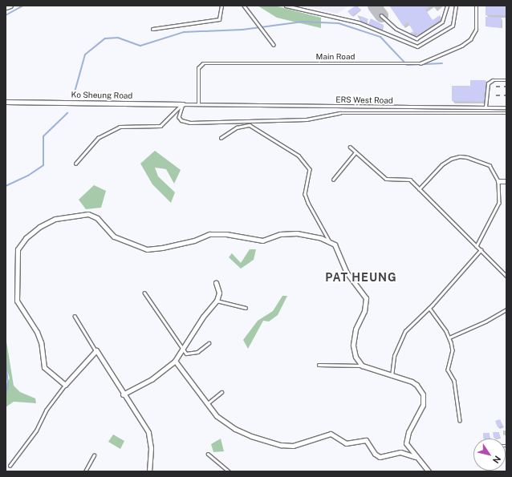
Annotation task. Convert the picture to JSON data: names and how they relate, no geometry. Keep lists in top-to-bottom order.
{
  "streets": {
    "street": ["Ko Sheung Road"],
    "lane": ["Main Road", "ERS West Road"]
  },
  "crossings": [
    ["Main Road", "Ko Sheung Road"],
    ["Main Road", "ERS West Road"],
    ["Ko Sheung Road", "ERS West Road"]
  ],
  "districts": ["PAT HEUNG"],
  "north": "bottom right"
}
